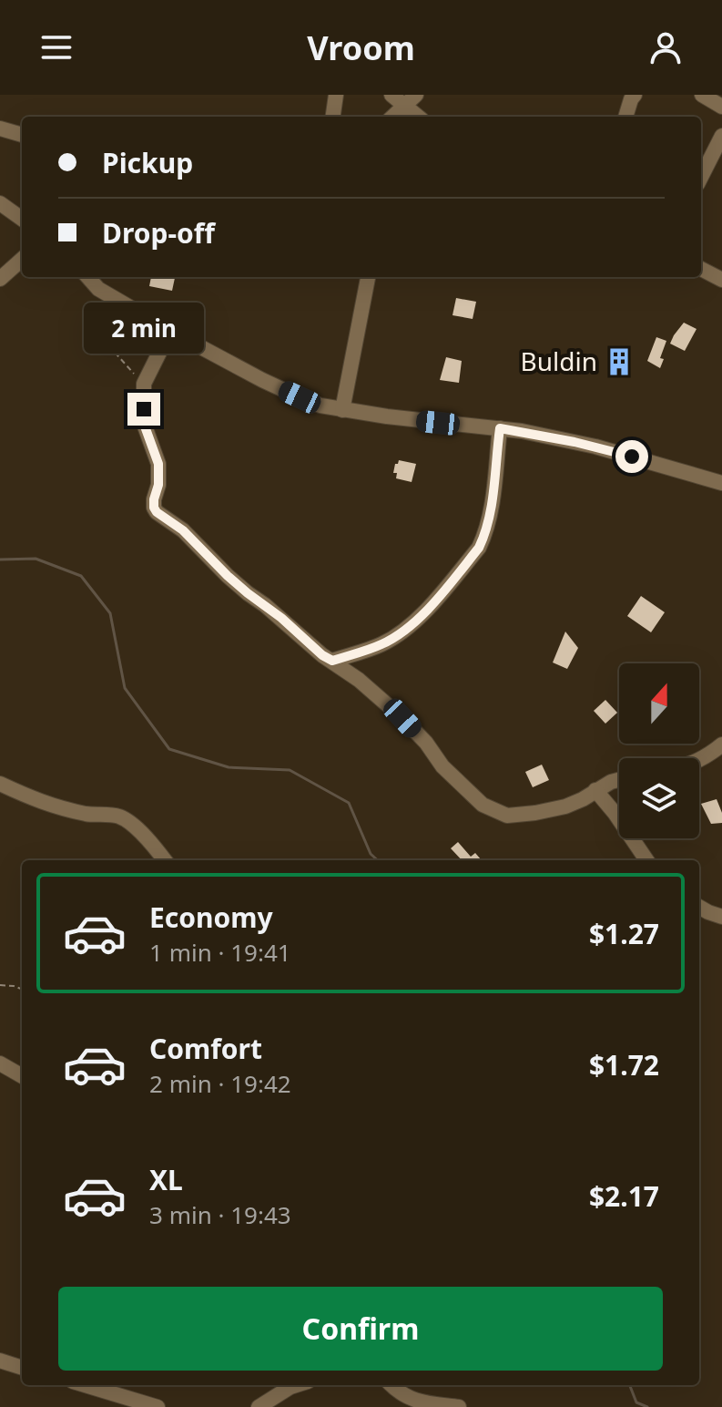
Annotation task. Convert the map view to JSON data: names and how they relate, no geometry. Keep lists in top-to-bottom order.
{
  "places": {
    "building": ["Buldin"]
  },
  "north": "top",
  "page": {
    "header": "Vroom",
    "banner": ["Pickup", "Drop-off"],
    "bubble": "2 min",
    "list": [
      {
        "name": "Economy",
        "note": "1 min · 19:41",
        "value": "$1.27"
      },
      {
        "name": "Comfort",
        "note": "2 min · 19:42",
        "value": "$1.72"
      },
      {
        "name": "XL",
        "note": "3 min · 19:43",
        "value": "$2.17"
      }
    ],
    "buttons": "Confirm"
  }
}
